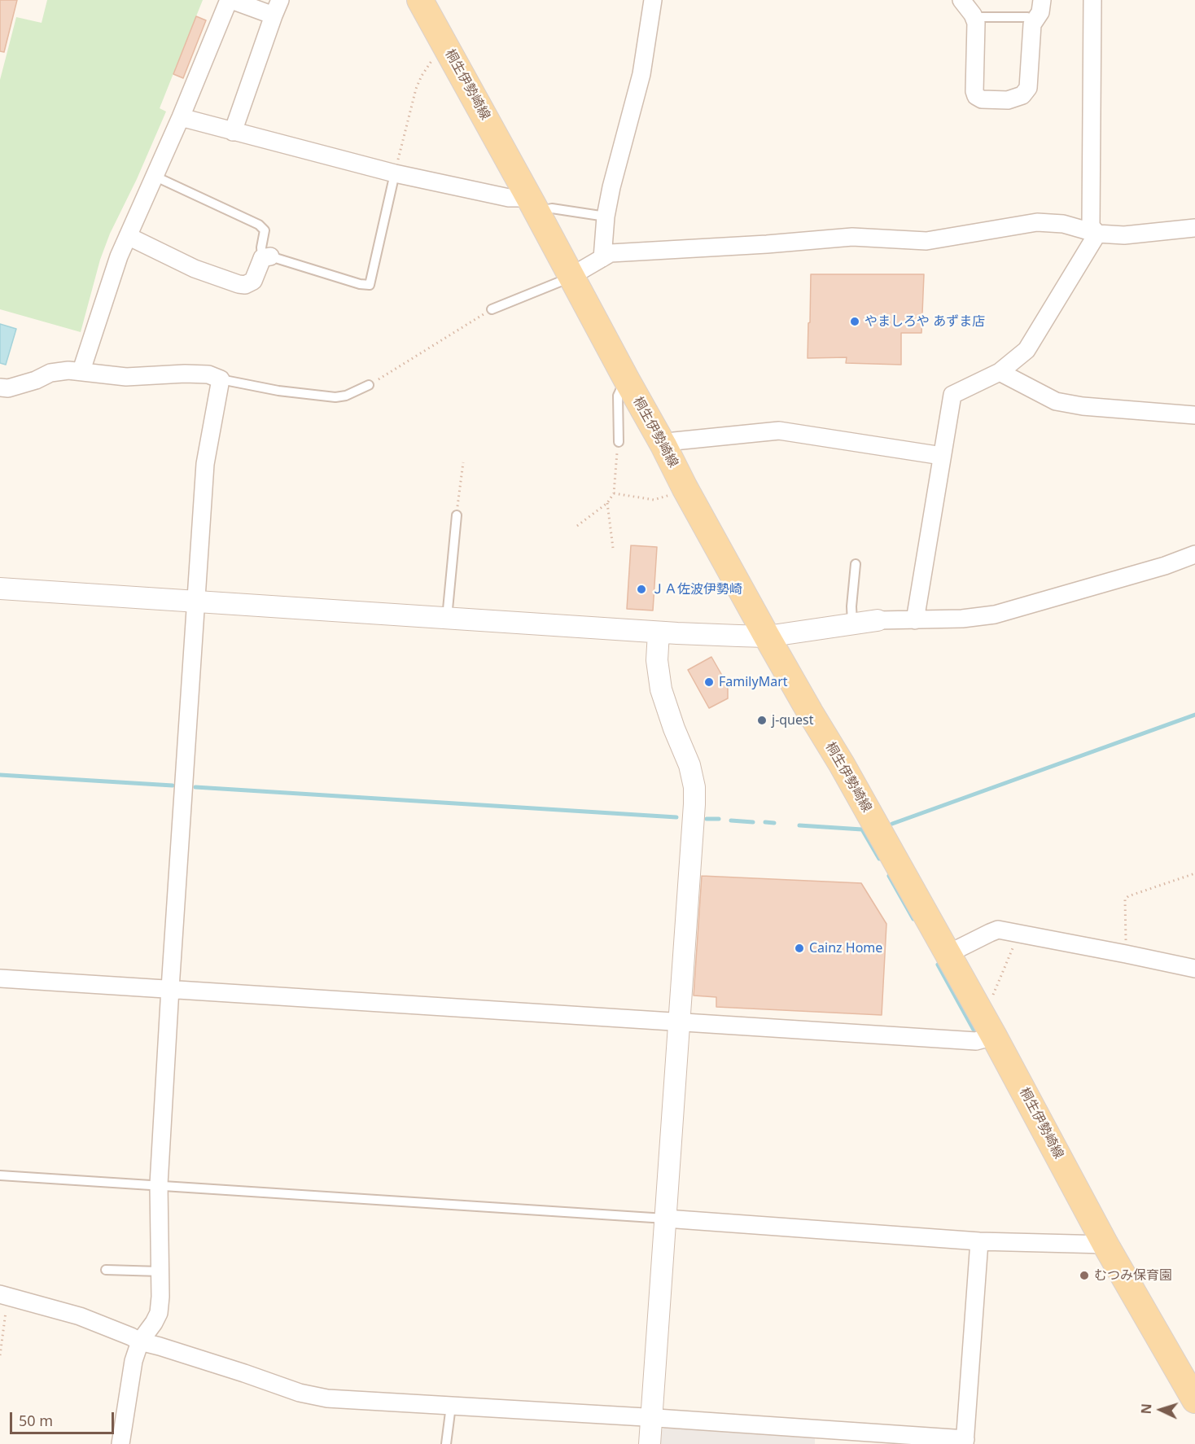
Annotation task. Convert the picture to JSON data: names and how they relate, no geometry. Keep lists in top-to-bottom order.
{
  "streets": {
    "main road": ["桐生伊勢崎線"]
  },
  "places": [
    "やましろや あずま店",
    "ＪＡ佐波伊勢崎",
    "FamilyMart",
    "j-quest",
    "Cainz Home",
    "むつみ保育園"
  ],
  "scale_bar": "50 m",
  "north": "left"
}
